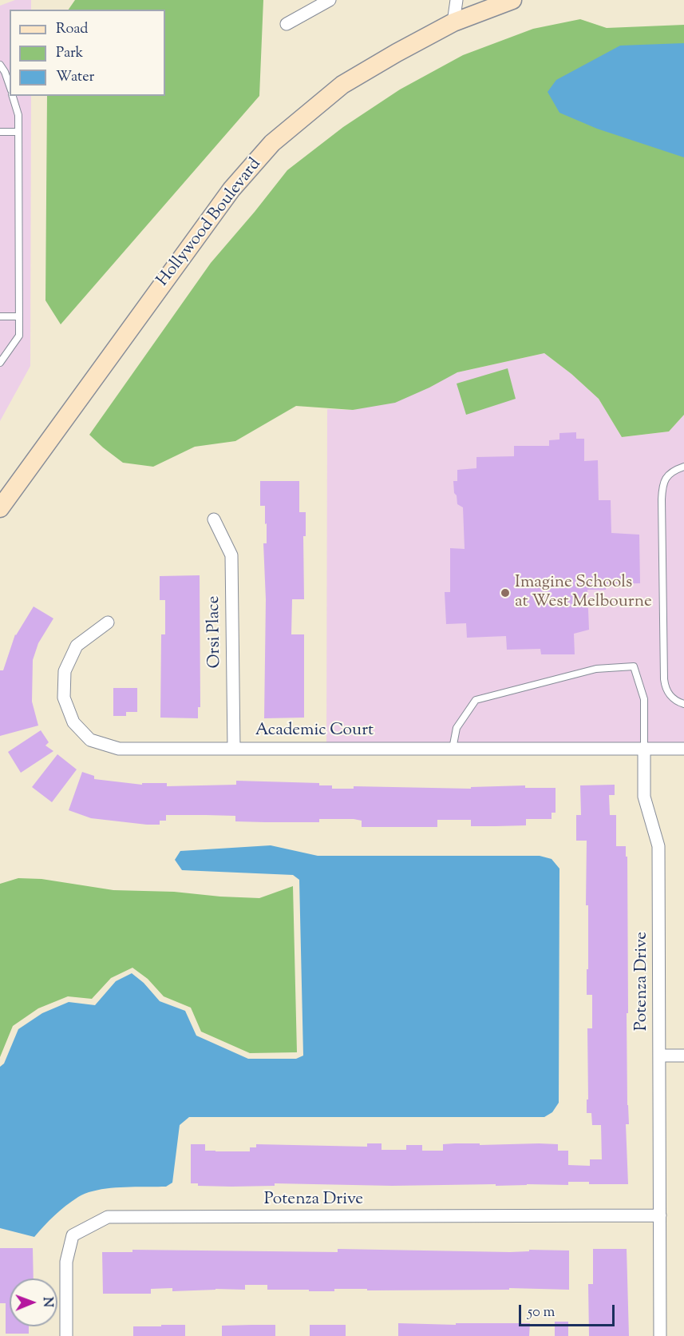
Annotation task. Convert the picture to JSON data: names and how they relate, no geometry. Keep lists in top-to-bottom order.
{
  "streets": {
    "street": [
      "Hollywood Boulevard",
      "Orsi Place",
      "Academic Court",
      "Potenza Drive"
    ]
  },
  "crossings": [
    ["Orsi Place", "Academic Court"],
    ["Academic Court", "Potenza Drive"]
  ],
  "places": ["Imagine Schools at West Melbourne"],
  "legend": ["Road", "Park", "Water"],
  "scale_bar": "50 m",
  "north": "right"
}
